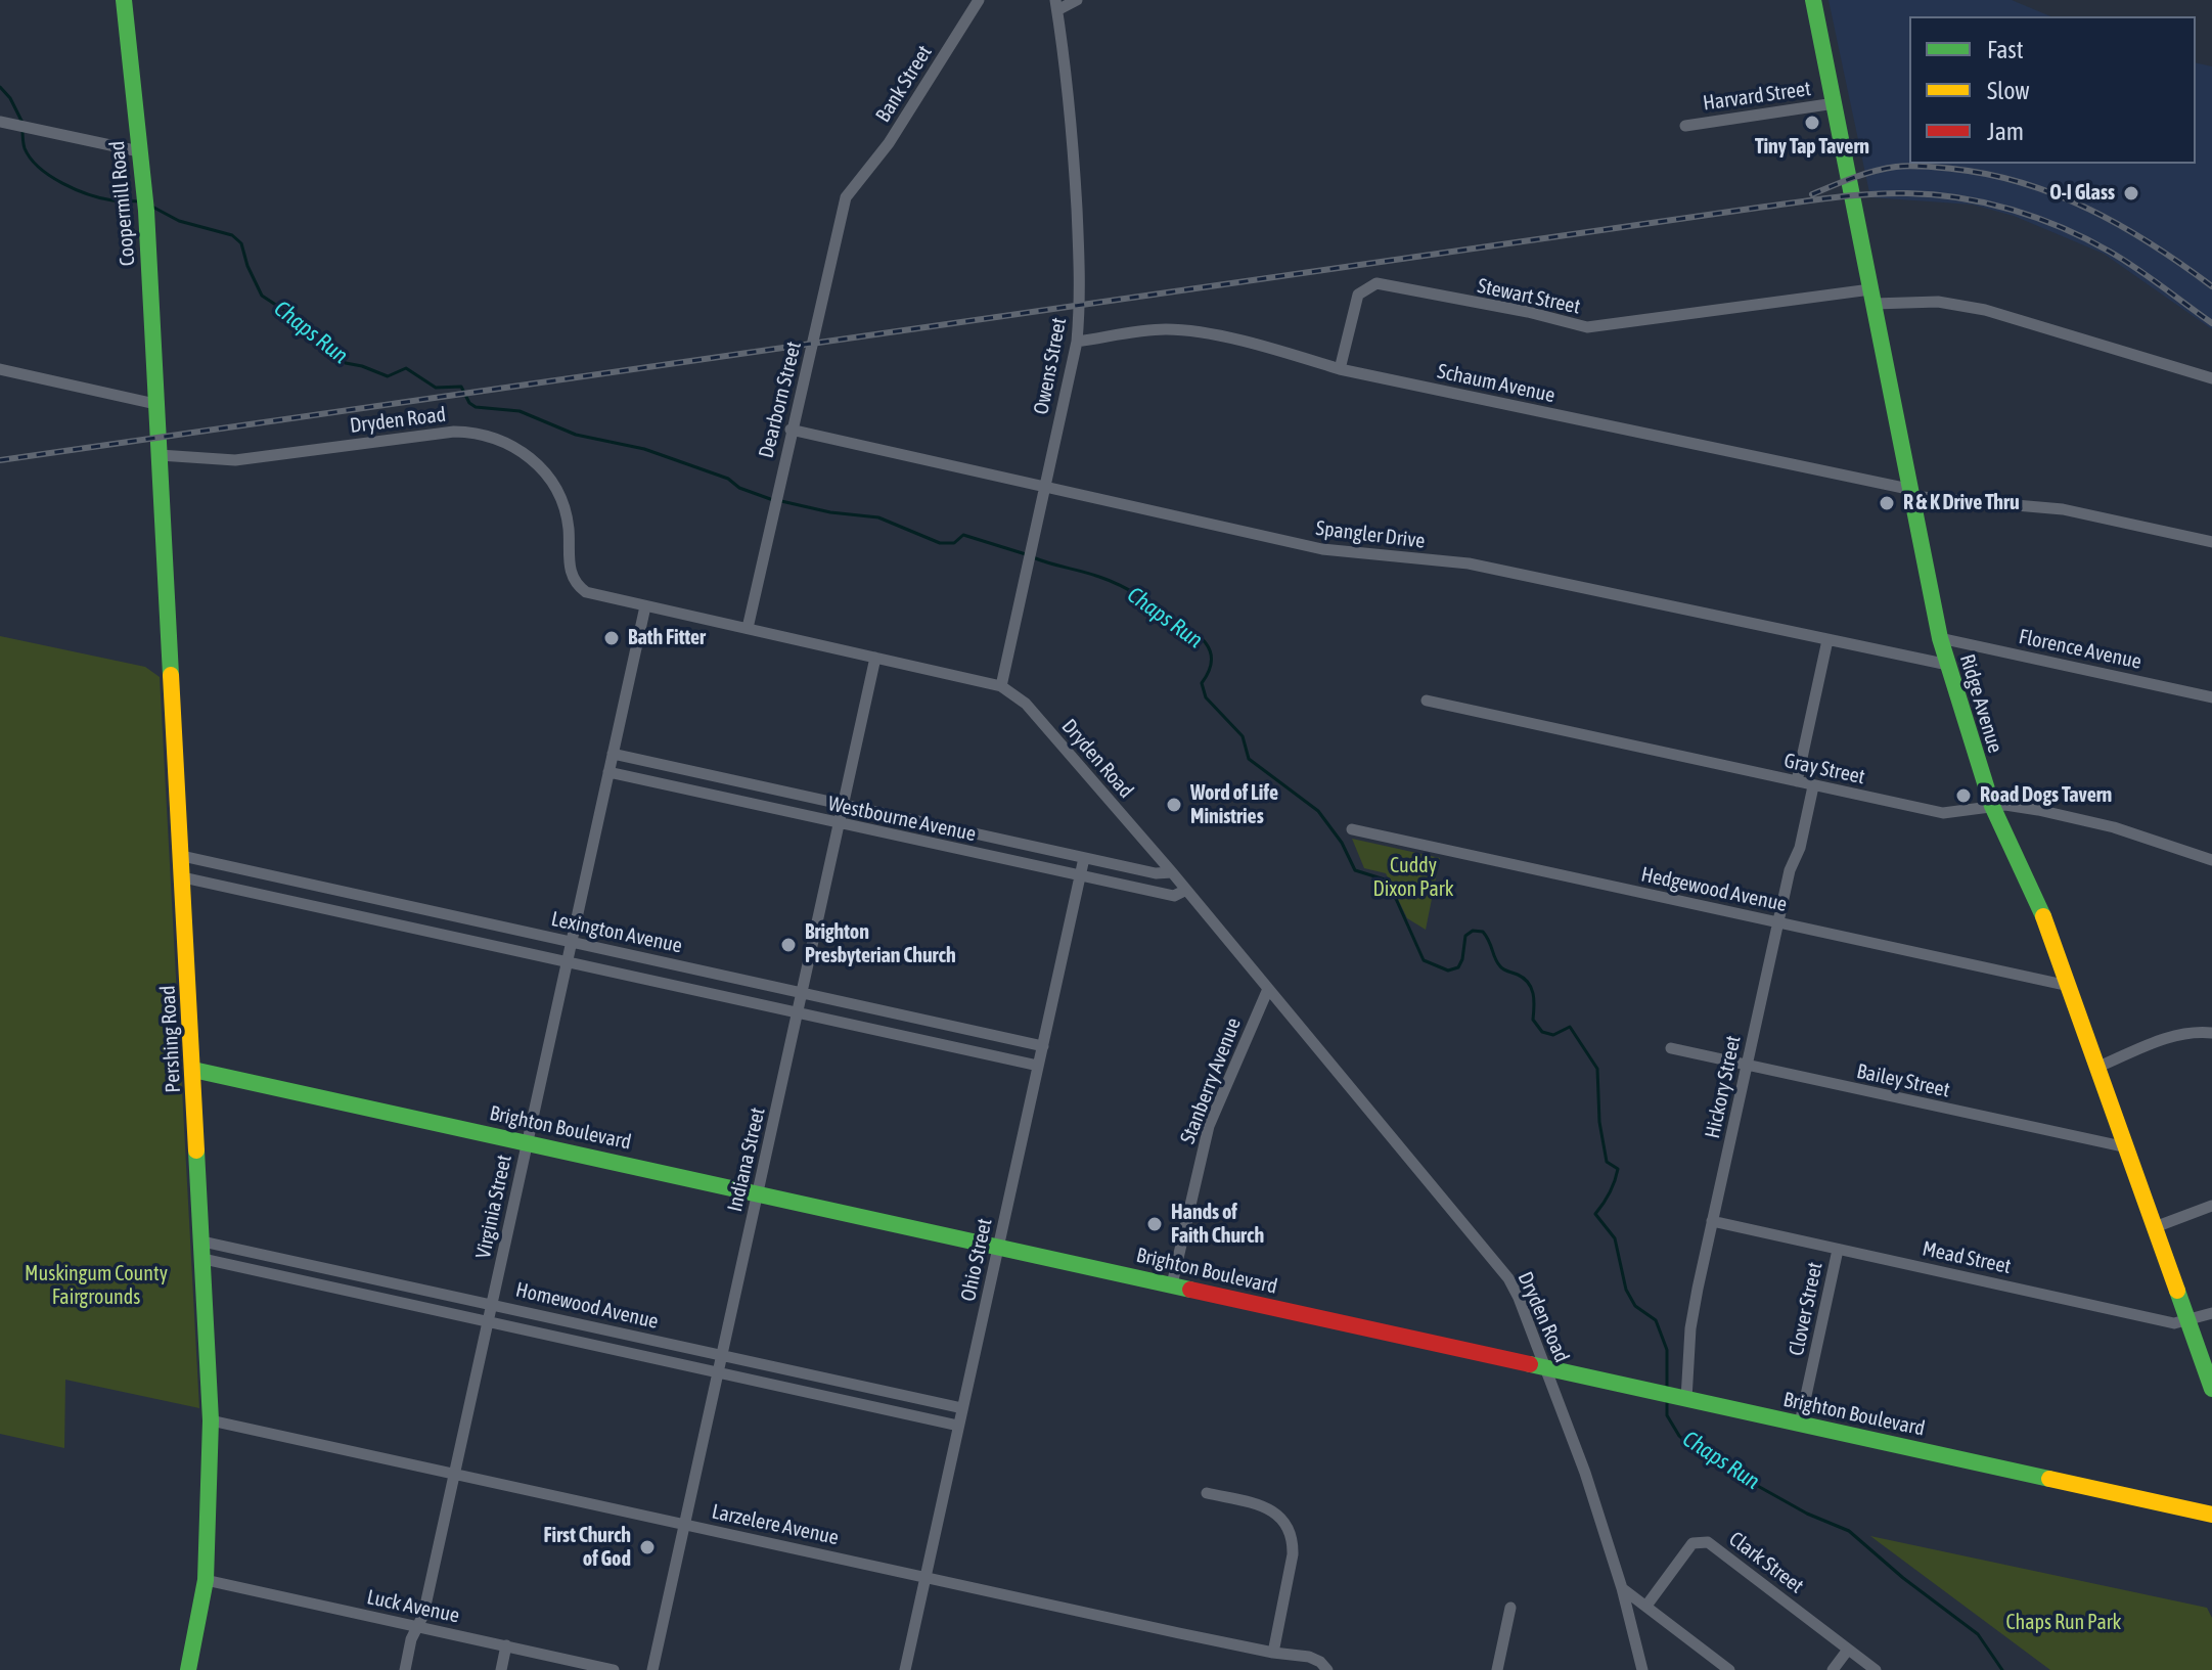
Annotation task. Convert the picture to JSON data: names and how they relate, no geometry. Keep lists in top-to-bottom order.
{
  "streets": {
    "street": [
      "Bank Street",
      "Harvard Street",
      "Coopermill Road",
      "Stewart Street",
      "Owens Street",
      "Schaum Avenue",
      "Dearborn Street",
      "Dryden Road",
      "Spangler Drive",
      "Florence Avenue",
      "Ridge Avenue",
      "Gray Street",
      "Westbourne Avenue",
      "Hedgewood Avenue",
      "Lexington Avenue",
      "Pershing Road",
      "Stanberry Avenue",
      "Bailey Street",
      "Hickory Street",
      "Brighton Boulevard",
      "Indiana Street",
      "Virginia Street",
      "Mead Street",
      "Ohio Street",
      "Homewood Avenue",
      "Clover Street",
      "Larzelere Avenue",
      "Clark Street",
      "Luck Avenue"
    ]
  },
  "crossings": [
    ["Bank Street", "Dearborn Street"],
    ["Harvard Street", "Ridge Avenue"],
    ["Coopermill Road", "Pershing Road"],
    ["Stewart Street", "Schaum Avenue"],
    ["Stewart Street", "Ridge Avenue"],
    ["Owens Street", "Schaum Avenue"],
    ["Owens Street", "Dryden Road"],
    ["Owens Street", "Spangler Drive"],
    ["Schaum Avenue", "Ridge Avenue"],
    ["Dearborn Street", "Dryden Road"],
    ["Dearborn Street", "Spangler Drive"],
    ["Dryden Road", "Westbourne Avenue"],
    ["Dryden Road", "Pershing Road"],
    ["Dryden Road", "Stanberry Avenue"],
    ["Dryden Road", "Brighton Boulevard"],
    ["Dryden Road", "Indiana Street"],
    ["Dryden Road", "Virginia Street"],
    ["Spangler Drive", "Ridge Avenue"],
    ["Florence Avenue", "Ridge Avenue"],
    ["Ridge Avenue", "Gray Street"],
    ["Ridge Avenue", "Hedgewood Avenue"],
    ["Ridge Avenue", "Bailey Street"],
    ["Ridge Avenue", "Mead Street"],
    ["Gray Street", "Hickory Street"],
    ["Westbourne Avenue", "Indiana Street"],
    ["Westbourne Avenue", "Virginia Street"],
    ["Westbourne Avenue", "Ohio Street"],
    ["Hedgewood Avenue", "Hickory Street"],
    ["Lexington Avenue", "Pershing Road"],
    ["Lexington Avenue", "Indiana Street"],
    ["Lexington Avenue", "Virginia Street"],
    ["Lexington Avenue", "Ohio Street"],
    ["Pershing Road", "Brighton Boulevard"],
    ["Pershing Road", "Homewood Avenue"],
    ["Pershing Road", "Larzelere Avenue"],
    ["Pershing Road", "Luck Avenue"],
    ["Stanberry Avenue", "Brighton Boulevard"],
    ["Bailey Street", "Hickory Street"],
    ["Hickory Street", "Brighton Boulevard"],
    ["Hickory Street", "Mead Street"],
    ["Brighton Boulevard", "Indiana Street"],
    ["Brighton Boulevard", "Virginia Street"],
    ["Brighton Boulevard", "Ohio Street"],
    ["Brighton Boulevard", "Clover Street"],
    ["Indiana Street", "Homewood Avenue"],
    ["Indiana Street", "Larzelere Avenue"],
    ["Virginia Street", "Homewood Avenue"],
    ["Virginia Street", "Larzelere Avenue"],
    ["Virginia Street", "Luck Avenue"],
    ["Mead Street", "Clover Street"],
    ["Ohio Street", "Homewood Avenue"],
    ["Ohio Street", "Larzelere Avenue"]
  ],
  "water": ["Chaps Run"],
  "parks": ["Cuddy Dixon Park", "Muskingum County Fairgrounds", "Chaps Run Park"],
  "places": [
    "Tiny Tap Tavern",
    "O-I Glass",
    "R & K Drive Thru",
    "Bath Fitter",
    "Road Dogs Tavern",
    "Word of Life Ministries",
    "Brighton Presbyterian Church",
    "Hands of Faith Church",
    "First Church of God"
  ],
  "legend": ["Fast", "Slow", "Jam"]
}
